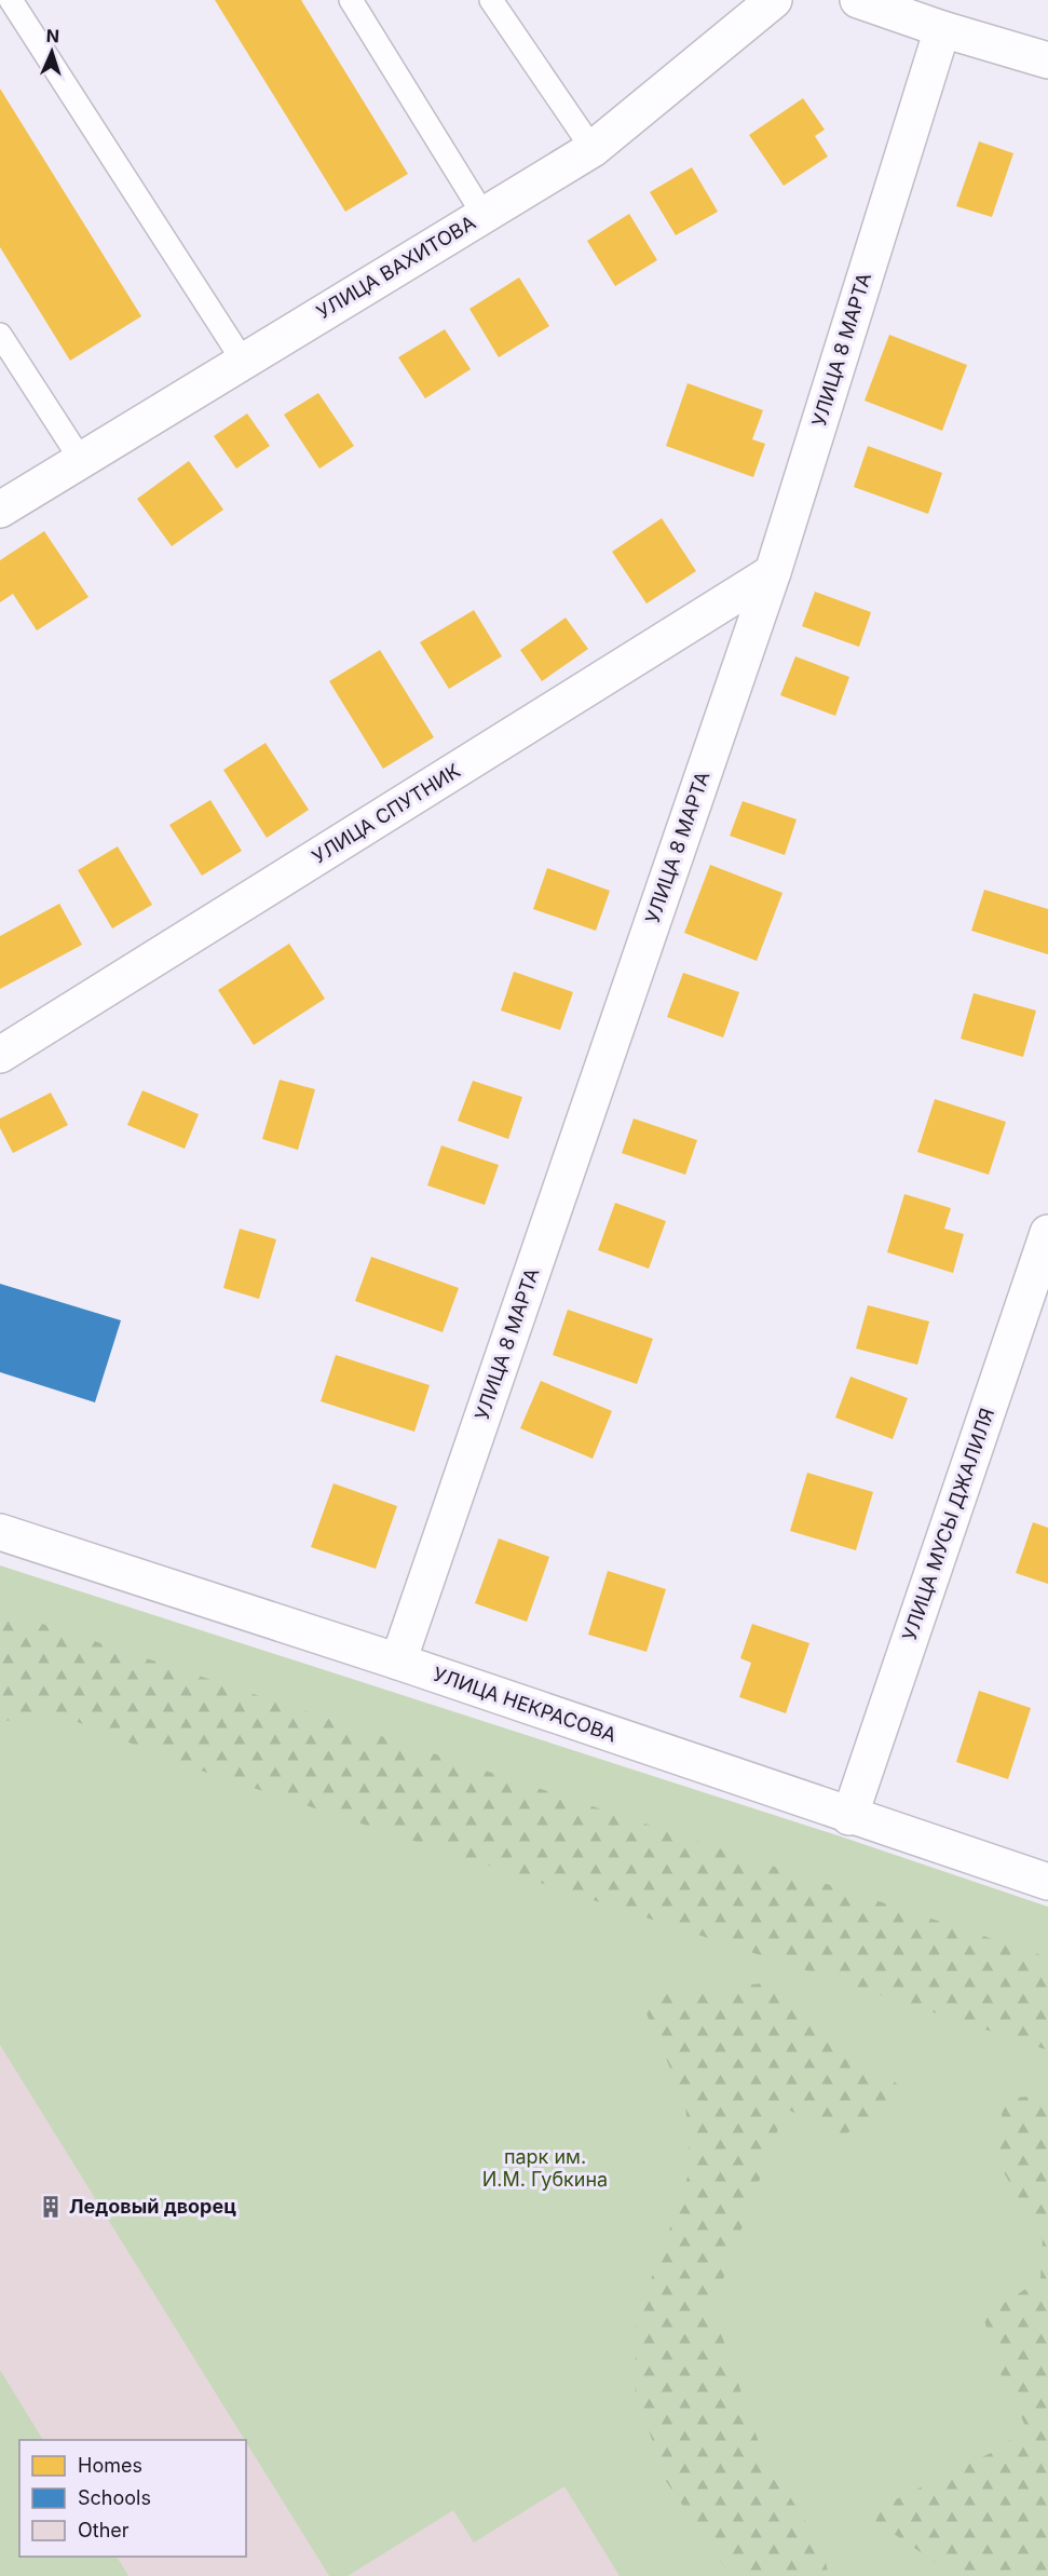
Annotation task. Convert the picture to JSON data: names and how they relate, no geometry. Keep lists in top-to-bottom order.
{
  "streets": {
    "street": [
      "УЛИЦА ВАХИТОВА",
      "УЛИЦА 8 МАРТА",
      "УЛИЦА СПУТНИК",
      "УЛИЦА МУСЫ ДЖАЛИЛЯ",
      "УЛИЦА НЕКРАСОВА"
    ]
  },
  "crossings": [
    ["УЛИЦА 8 МАРТА", "УЛИЦА СПУТНИК"],
    ["УЛИЦА 8 МАРТА", "УЛИЦА НЕКРАСОВА"],
    ["УЛИЦА МУСЫ ДЖАЛИЛЯ", "УЛИЦА НЕКРАСОВА"]
  ],
  "parks": ["парк им. И.М. Губкина"],
  "places": {
    "building": ["Ледовый дворец"]
  },
  "legend": ["Homes", "Schools", "Other"],
  "north": "top"
}
